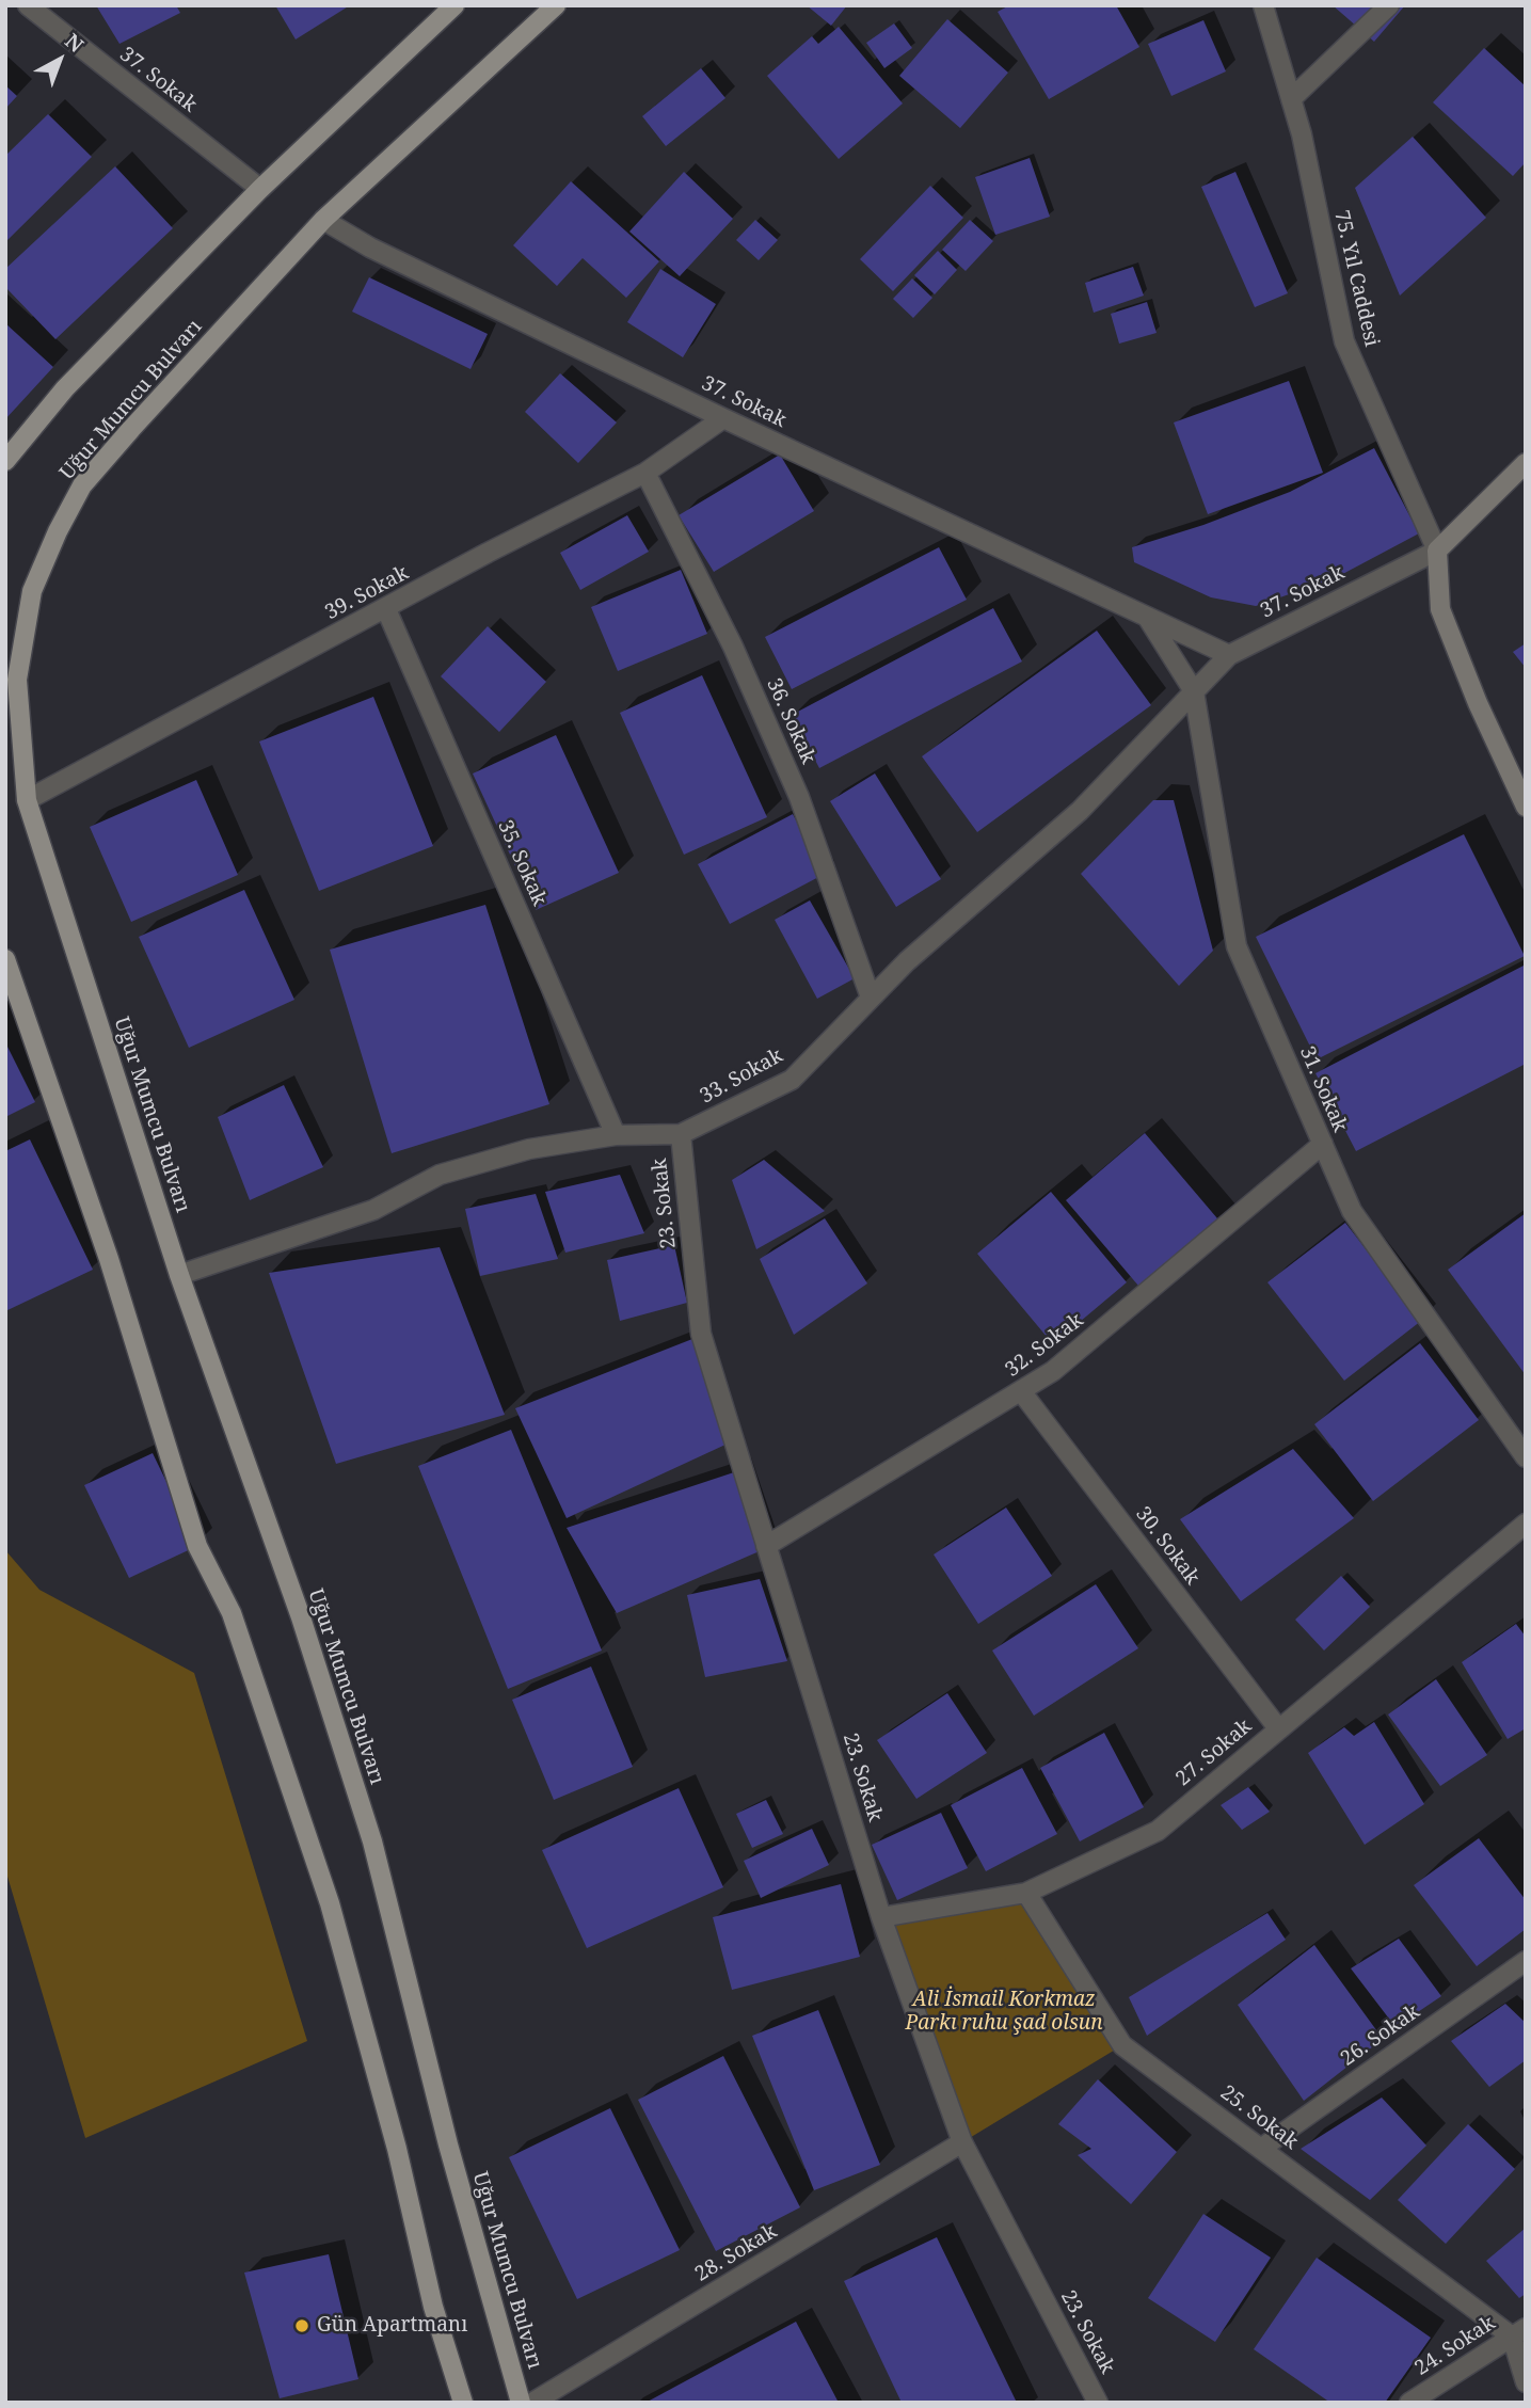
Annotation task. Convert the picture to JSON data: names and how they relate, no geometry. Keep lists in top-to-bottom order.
{
  "streets": {
    "main road": ["Uğur Mumcu Bulvarı"],
    "street": [
      "37. Sokak",
      "75. Yıl Caddesi",
      "39. Sokak",
      "36. Sokak",
      "35. Sokak",
      "33. Sokak",
      "31. Sokak",
      "23. Sokak",
      "32. Sokak",
      "30. Sokak",
      "27. Sokak",
      "26. Sokak",
      "25. Sokak",
      "28. Sokak",
      "24. Sokak"
    ]
  },
  "crossings": [
    ["37. Sokak", "75. Yıl Caddesi"],
    ["37. Sokak", "Uğur Mumcu Bulvarı"],
    ["37. Sokak", "39. Sokak"],
    ["37. Sokak", "33. Sokak"],
    ["Uğur Mumcu Bulvarı", "39. Sokak"],
    ["Uğur Mumcu Bulvarı", "33. Sokak"],
    ["39. Sokak", "36. Sokak"],
    ["39. Sokak", "35. Sokak"],
    ["36. Sokak", "33. Sokak"],
    ["35. Sokak", "33. Sokak"],
    ["33. Sokak", "31. Sokak"],
    ["33. Sokak", "23. Sokak"],
    ["31. Sokak", "32. Sokak"],
    ["23. Sokak", "32. Sokak"],
    ["23. Sokak", "27. Sokak"],
    ["23. Sokak", "28. Sokak"],
    ["32. Sokak", "30. Sokak"],
    ["30. Sokak", "27. Sokak"],
    ["27. Sokak", "25. Sokak"],
    ["26. Sokak", "25. Sokak"],
    ["25. Sokak", "24. Sokak"]
  ],
  "parks": ["Ali İsmail Korkmaz Parkı ruhu şad olsun"],
  "places": ["Gün Apartmanı"],
  "north": "top right"
}
